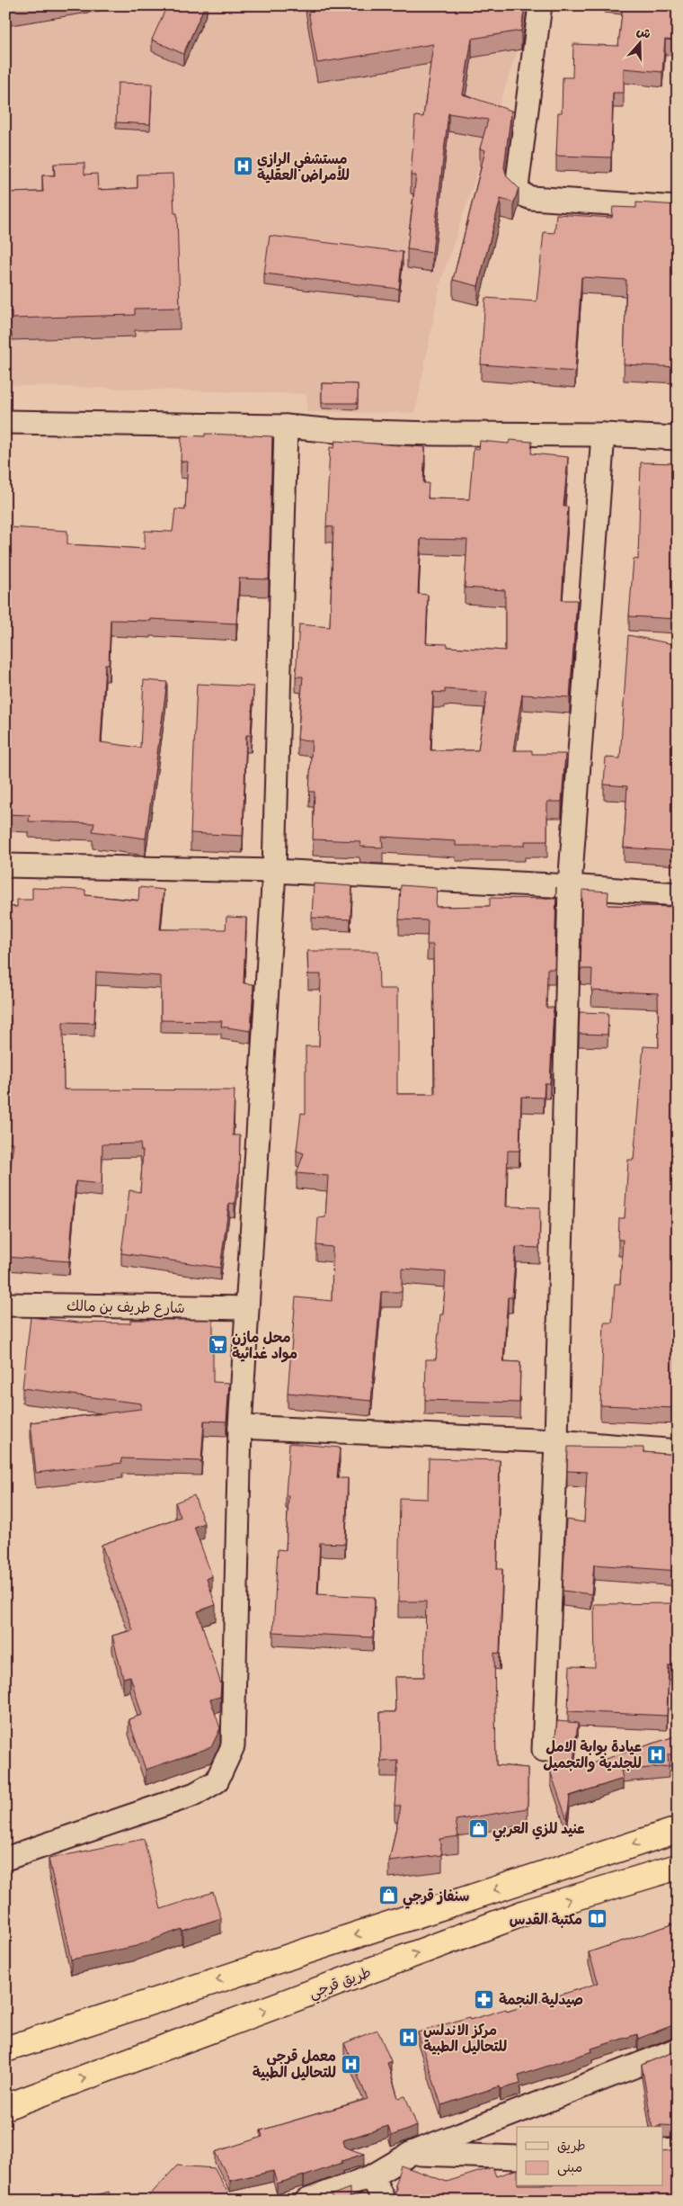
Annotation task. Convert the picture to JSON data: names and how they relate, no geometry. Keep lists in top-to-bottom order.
{
  "streets": {
    "highway": ["طريق قرجي"],
    "street": ["شارع طريف بن مالك"]
  },
  "places": {
    "hospital": [
      "مستشفي الرازي للأمراض العقلية",
      "عيادة بوابة الامل للجلدية والتجميل",
      "مركز الاندلس للتحاليل الطبية",
      "معمل قرجي للتحاليل الطبية"
    ],
    "supermarket": ["محل مازن مواد غدائية"],
    "shop": ["عنيد للزي العربي", "سنفاز قرجي"],
    "library": ["مكتبة القدس"],
    "pharmacy": ["صيدلية النجمة"]
  },
  "legend": ["طريق", "مبنى"],
  "north": "top"
}
